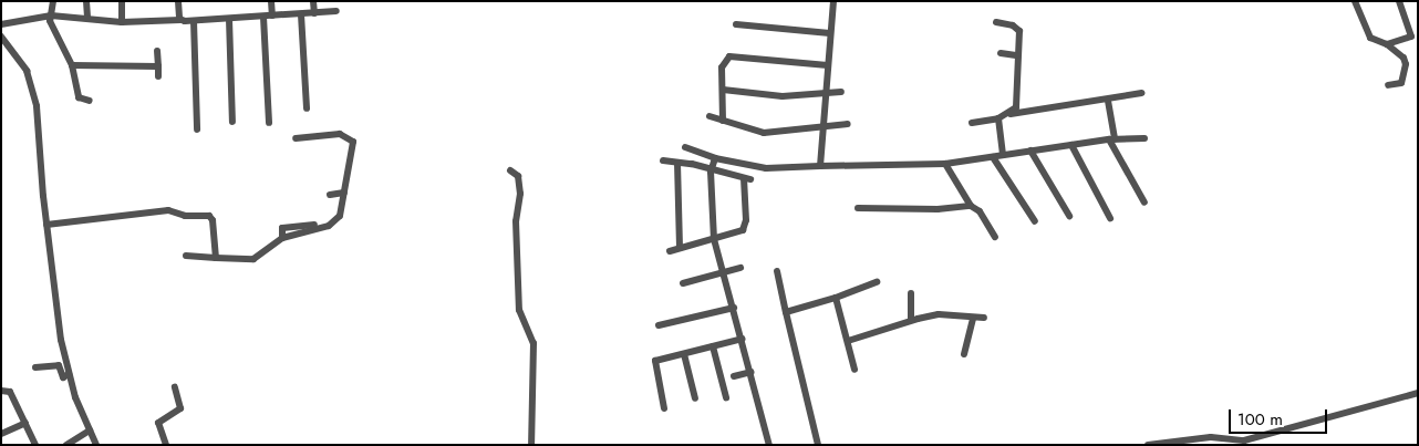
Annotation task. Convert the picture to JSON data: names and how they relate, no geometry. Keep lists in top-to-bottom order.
{
  "scale_bar": "100 m"
}
